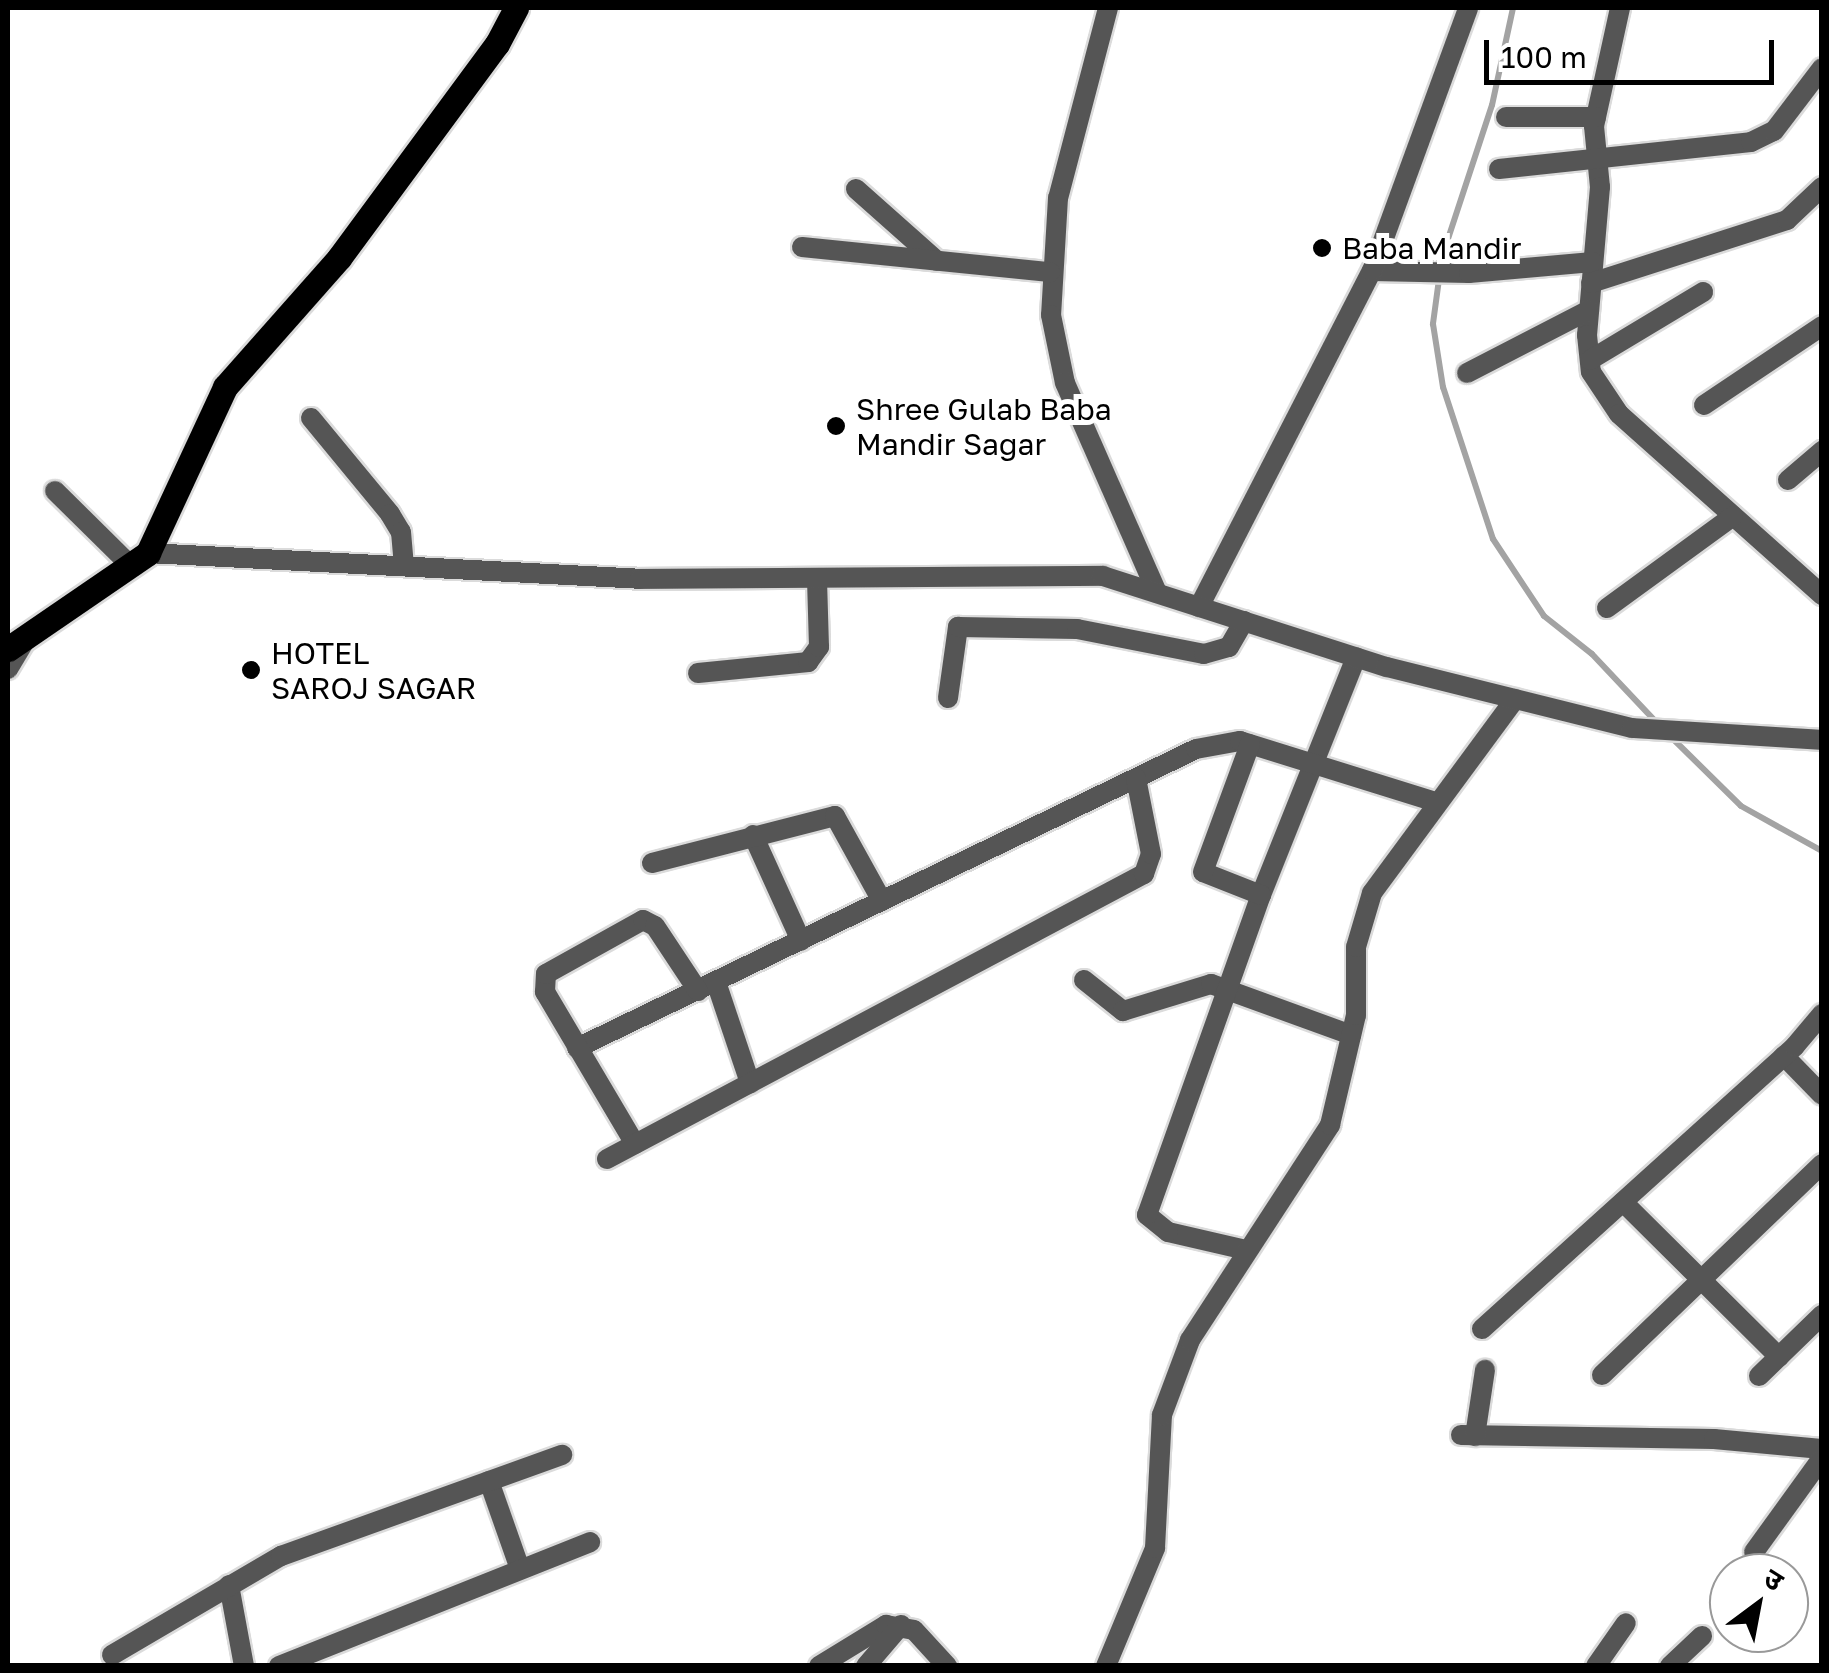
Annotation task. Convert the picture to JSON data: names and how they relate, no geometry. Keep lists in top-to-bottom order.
{
  "places": ["Baba Mandir", "Shree Gulab Baba Mandir Sagar", "HOTEL SAROJ SAGAR"],
  "scale_bar": "100 m",
  "north": "top right"
}
